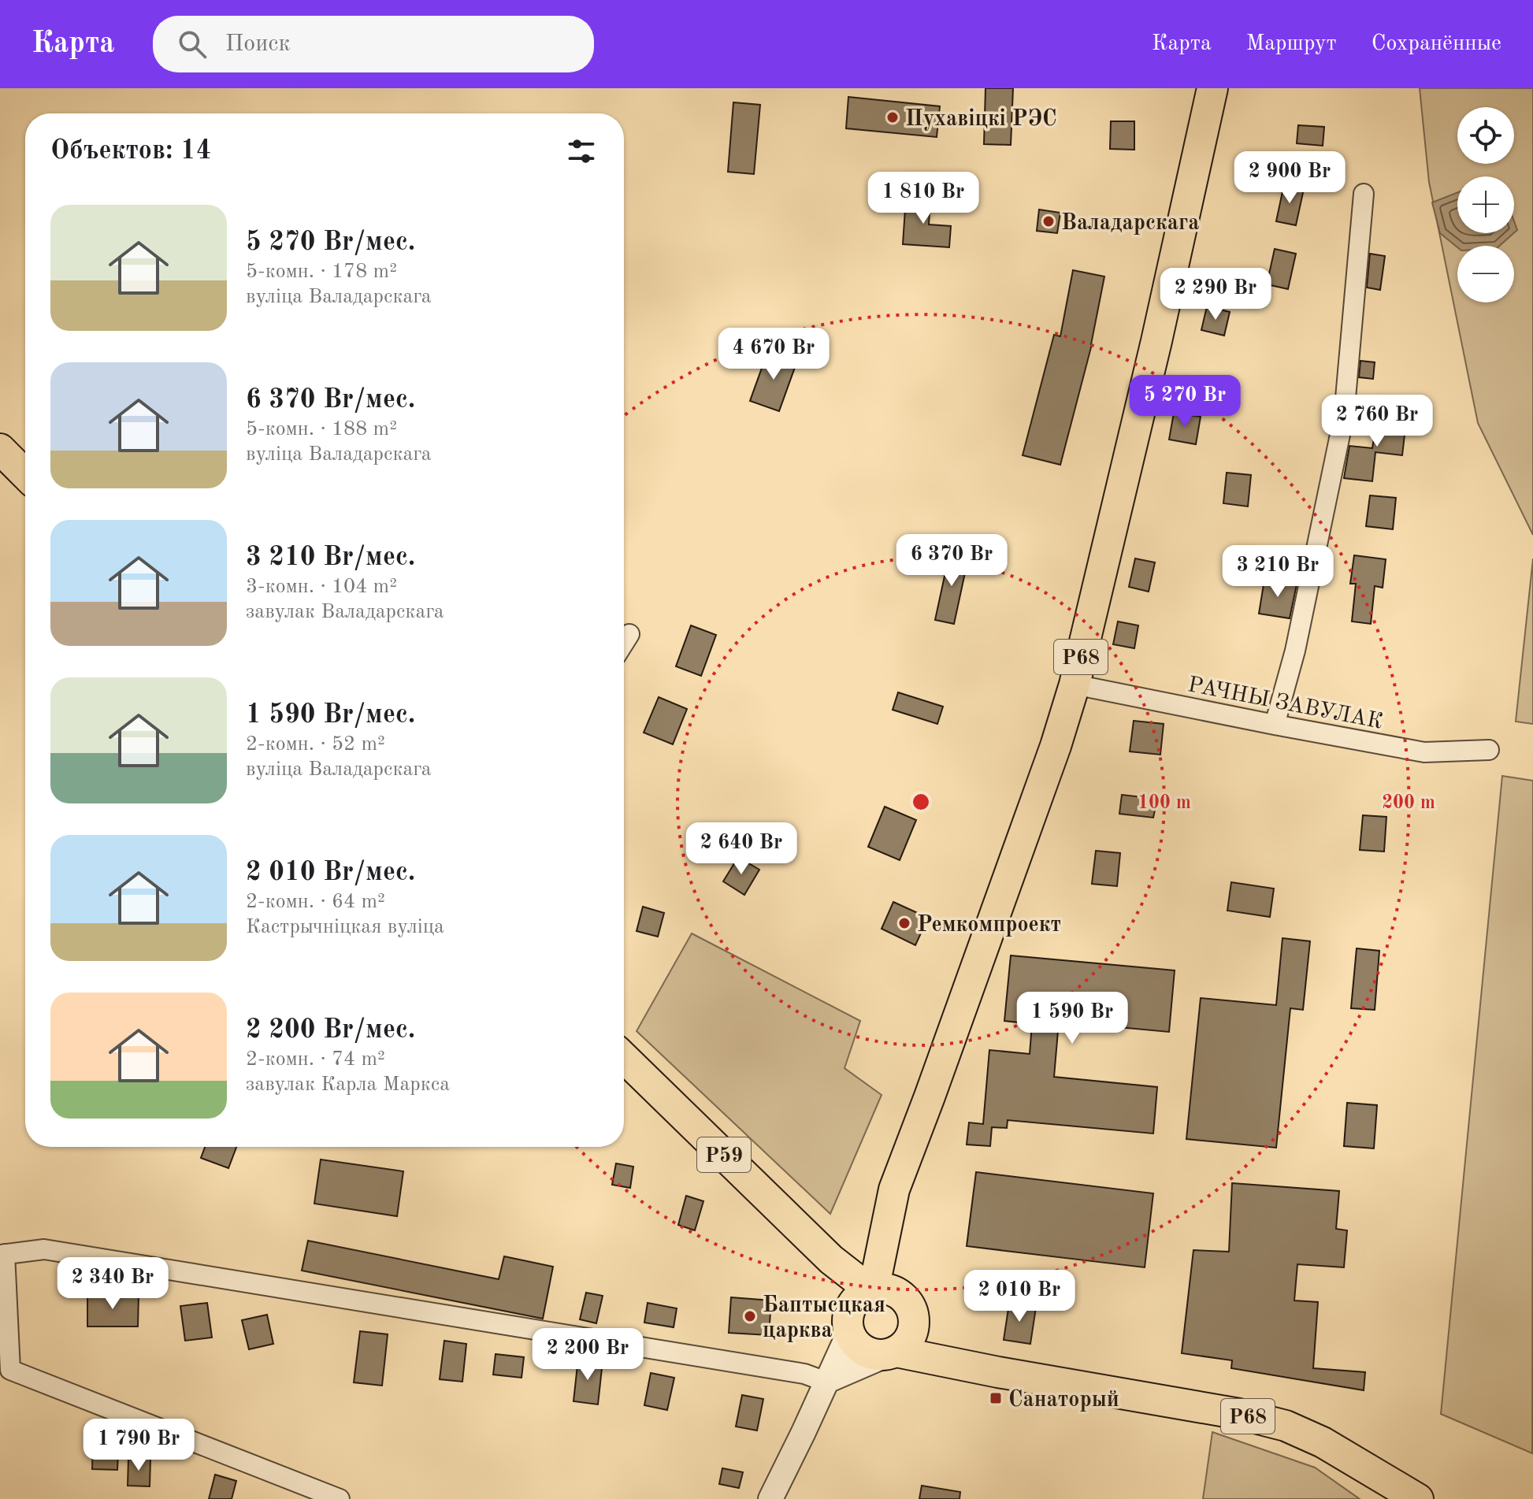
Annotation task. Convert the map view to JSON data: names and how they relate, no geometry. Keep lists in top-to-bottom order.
{
  "streets": {
    "main road": ["Р68", "Р59"],
    "street": ["РАЧНЫ ЗАВУЛАК"]
  },
  "crossings": [
    ["Р68", "РАЧНЫ ЗАВУЛАК"],
    ["Р68", "Р59"]
  ],
  "places": {
    "other": [
      "Пухавіцкі РЭС",
      "Валадарскага",
      "Ремкомпроект",
      "Баптысцкая царква"
    ],
    "transit": ["Санаторый"]
  },
  "page": {
    "header": "Карта",
    "search": "Поиск",
    "nav": ["Карта", "Маршрут", "Сохранённые"],
    "map_buttons": ["+", "−"],
    "heading": "Объектов: 14",
    "price": [
      "2 900 Br",
      "1 810 Br",
      "2 290 Br",
      "4 670 Br",
      "5 270 Br",
      "2 760 Br",
      "6 370 Br",
      "3 210 Br",
      "2 640 Br",
      "1 590 Br",
      "2 340 Br",
      "2 010 Br",
      "2 200 Br",
      "1 790 Br"
    ],
    "list": [
      {
        "name": "5 270 Br/мес.",
        "note": "5-комн. · 178 m² · вуліца Валадарскага"
      },
      {
        "name": "6 370 Br/мес.",
        "note": "5-комн. · 188 m² · вуліца Валадарскага"
      },
      {
        "name": "3 210 Br/мес.",
        "note": "3-комн. · 104 m² · завулак Валадарскага"
      },
      {
        "name": "1 590 Br/мес.",
        "note": "2-комн. · 52 m² · вуліца Валадарскага"
      },
      {
        "name": "2 010 Br/мес.",
        "note": "2-комн. · 64 m² · Кастрычніцкая вуліца"
      },
      {
        "name": "2 200 Br/мес.",
        "note": "2-комн. · 74 m² · завулак Карла Маркса"
      }
    ]
  },
  "rings": ["100 m", "200 m"]
}
